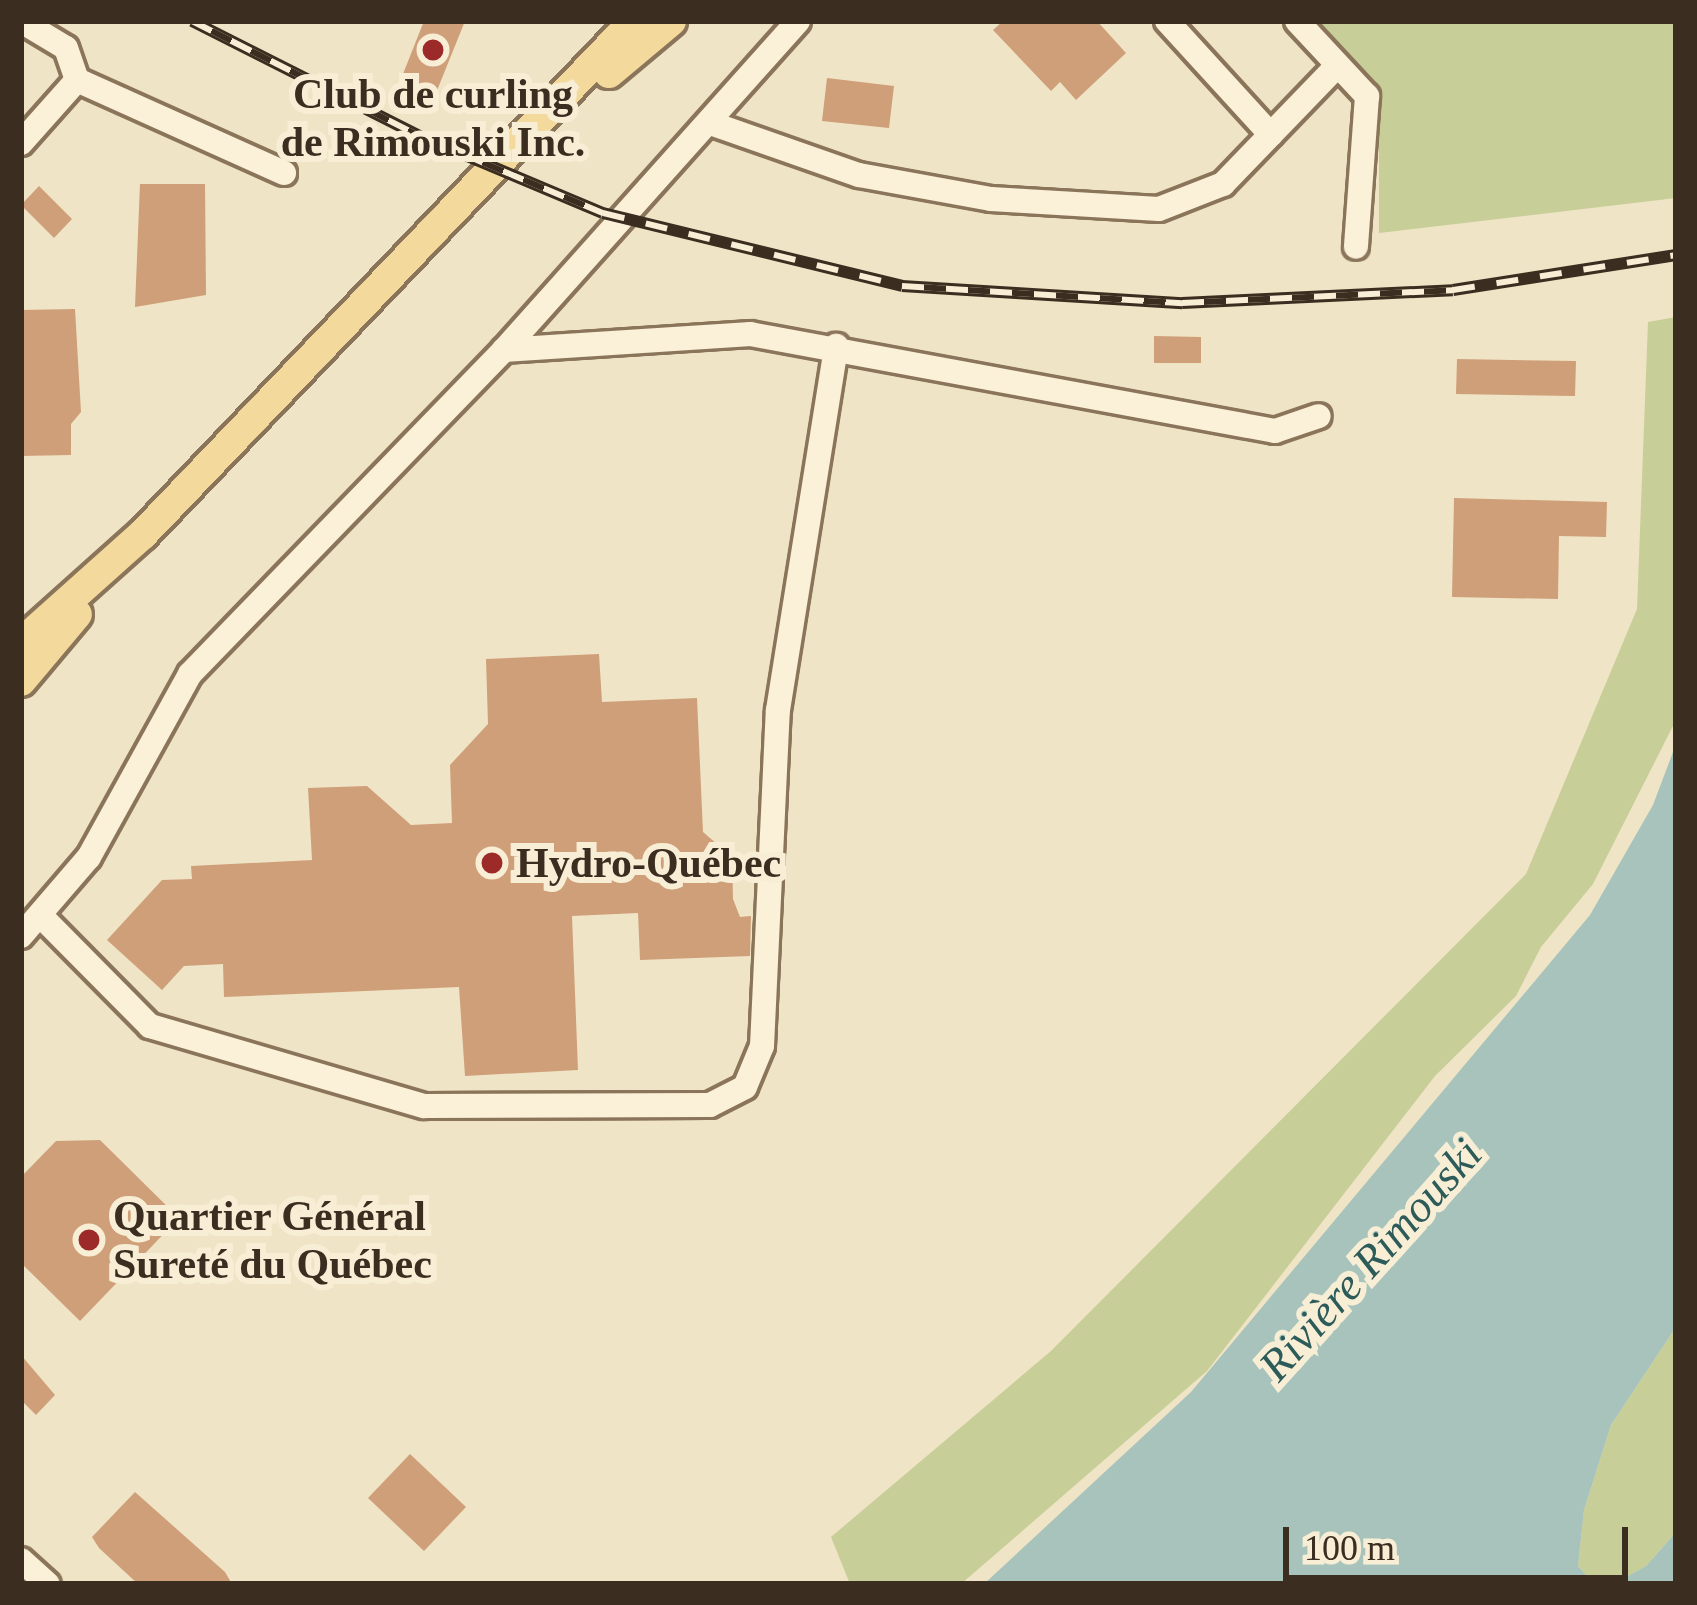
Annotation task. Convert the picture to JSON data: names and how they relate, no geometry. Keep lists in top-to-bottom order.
{
  "water": ["Rivière Rimouski"],
  "places": ["Club de curling de Rimouski Inc.", "Hydro-Québec", "Quartier Général Sureté du Québec"],
  "scale_bar": "100 m"
}
